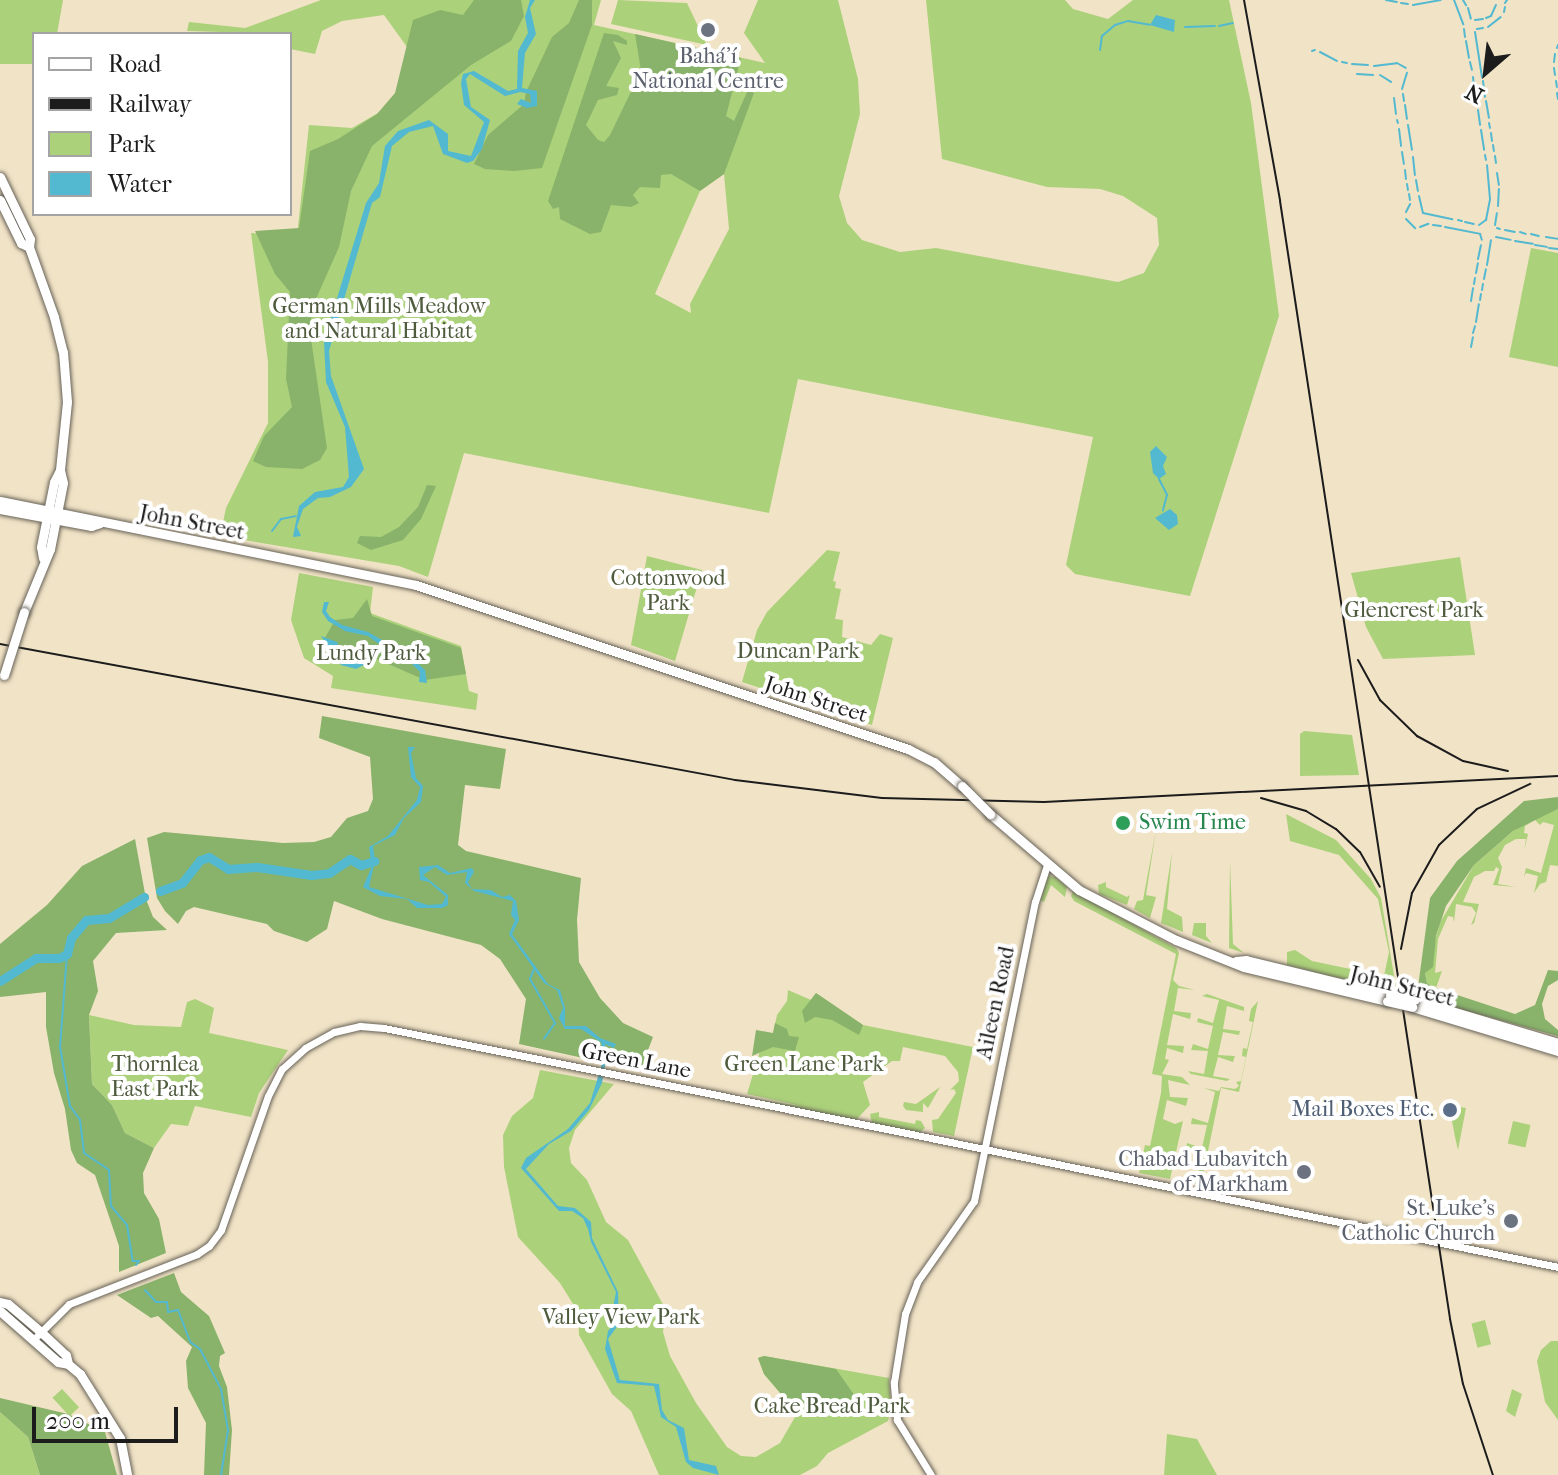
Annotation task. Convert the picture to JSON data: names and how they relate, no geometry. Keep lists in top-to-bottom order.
{
  "streets": {
    "main road": ["John Street"],
    "street": ["Aileen Road", "Green Lane"]
  },
  "crossings": [
    ["John Street", "Aileen Road"],
    ["Aileen Road", "Green Lane"]
  ],
  "parks": [
    "German Mills Meadow and Natural Habitat",
    "Cottonwood Park",
    "Glencrest Park",
    "Duncan Park",
    "Lundy Park",
    "Thornlea East Park",
    "Green Lane Park",
    "Valley View Park",
    "Cake Bread Park"
  ],
  "places": [
    "Bahá'í National Centre",
    "Swim Time",
    "Mail Boxes Etc.",
    "Chabad Lubavitch of Markham",
    "St. Luke's Catholic Church"
  ],
  "legend": [
    "Road",
    "Railway",
    "Park",
    "Water"
  ],
  "scale_bar": "200 m",
  "north": "bottom left"
}
